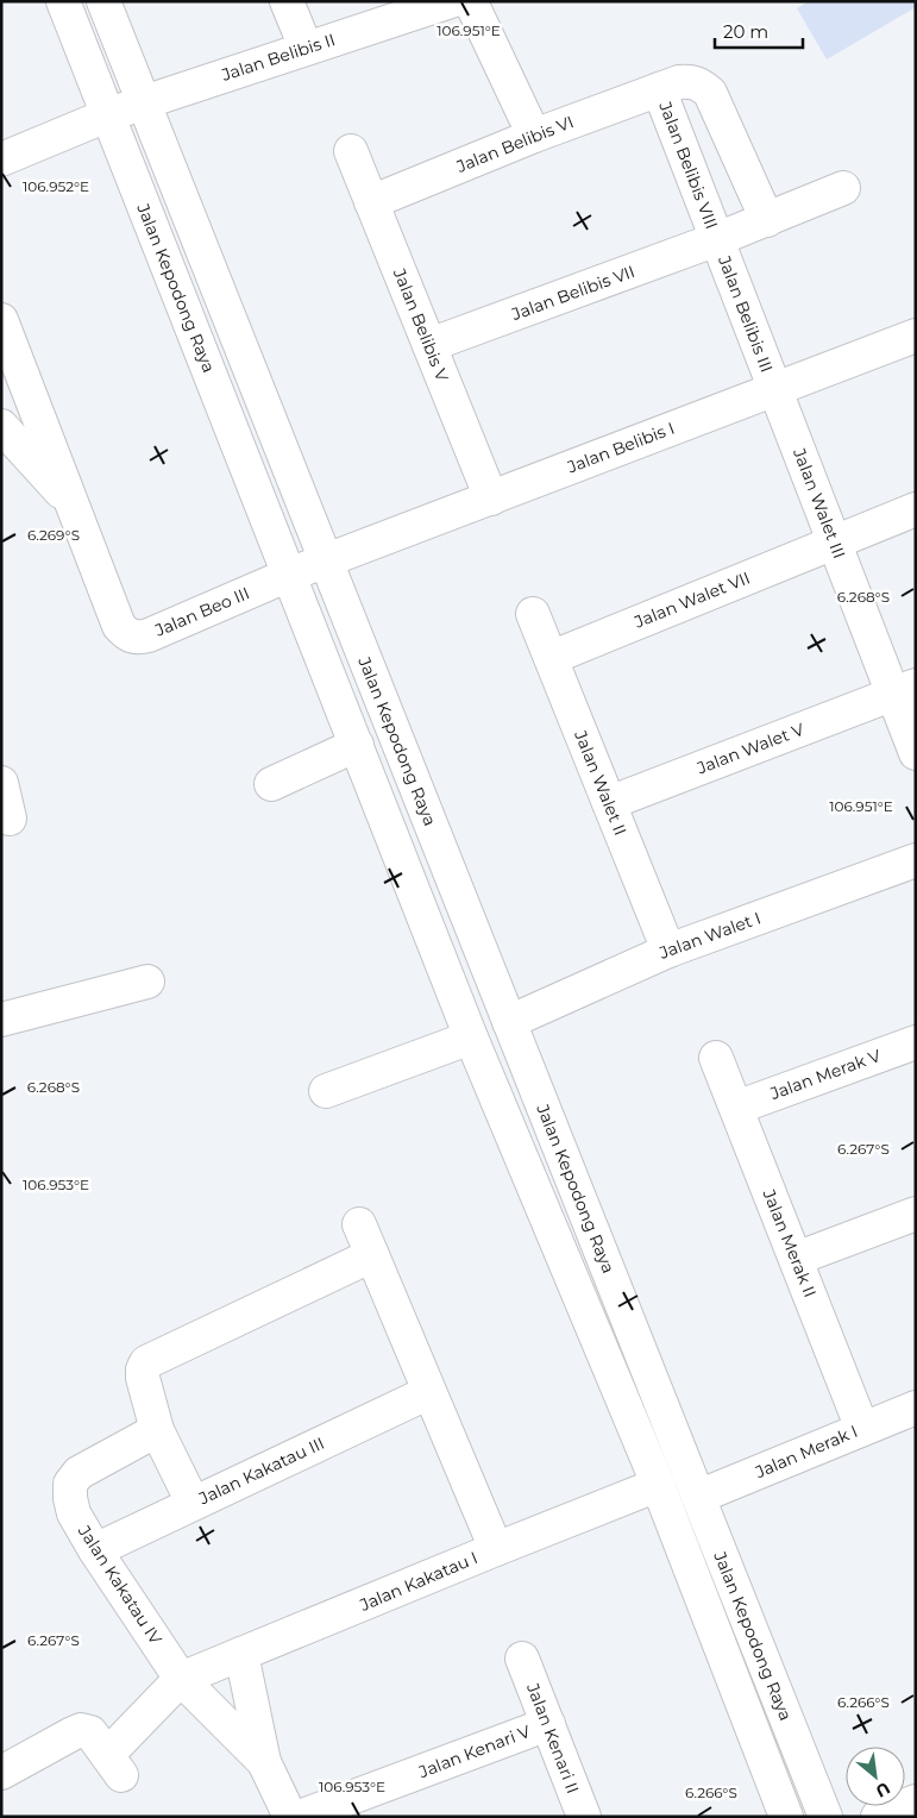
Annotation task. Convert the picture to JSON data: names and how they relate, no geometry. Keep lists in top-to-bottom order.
{
  "streets": {
    "street": [
      "Jalan Belibis II",
      "Jalan Belibis VI",
      "Jalan Belibis VIII",
      "Jalan Kepodong Raya",
      "Jalan Belibis VII",
      "Jalan Belibis III",
      "Jalan Belibis V",
      "Jalan Belibis I",
      "Jalan Walet III",
      "Jalan Walet VII",
      "Jalan Beo III",
      "Jalan Walet V",
      "Jalan Walet II",
      "Jalan Walet I",
      "Jalan Merak V",
      "Jalan Merak II",
      "Jalan Merak I",
      "Jalan Kakatau III",
      "Jalan Kakatau I",
      "Jalan Kakatau IV",
      "Jalan Kenari II",
      "Jalan Kenari V"
    ]
  },
  "crossings": [
    ["Jalan Belibis II", "Jalan Kepodong Raya"],
    ["Jalan Belibis VI", "Jalan Belibis VIII"],
    ["Jalan Belibis VI", "Jalan Belibis V"],
    ["Jalan Belibis VIII", "Jalan Belibis VII"],
    ["Jalan Belibis VIII", "Jalan Belibis III"],
    ["Jalan Kepodong Raya", "Jalan Belibis I"],
    ["Jalan Kepodong Raya", "Jalan Beo III"],
    ["Jalan Kepodong Raya", "Jalan Walet I"],
    ["Jalan Kepodong Raya", "Jalan Merak I"],
    ["Jalan Kepodong Raya", "Jalan Kakatau I"],
    ["Jalan Belibis VII", "Jalan Belibis III"],
    ["Jalan Belibis VII", "Jalan Belibis V"],
    ["Jalan Belibis III", "Jalan Belibis I"],
    ["Jalan Belibis III", "Jalan Walet III"],
    ["Jalan Belibis V", "Jalan Belibis I"],
    ["Jalan Belibis I", "Jalan Walet III"],
    ["Jalan Walet III", "Jalan Walet VII"],
    ["Jalan Walet III", "Jalan Walet V"],
    ["Jalan Walet VII", "Jalan Walet II"],
    ["Jalan Walet V", "Jalan Walet II"],
    ["Jalan Walet II", "Jalan Walet I"],
    ["Jalan Merak V", "Jalan Merak II"],
    ["Jalan Merak II", "Jalan Merak I"],
    ["Jalan Kakatau III", "Jalan Kakatau IV"],
    ["Jalan Kakatau I", "Jalan Kakatau IV"],
    ["Jalan Kenari II", "Jalan Kenari V"]
  ],
  "scale_bar": "20 m",
  "north": "bottom right",
  "coordinates": [
    "106.951°E",
    "106.952°E",
    "6.269°S",
    "6.268°S",
    "6.267°S",
    "106.953°E",
    "6.266°S"
  ]
}
